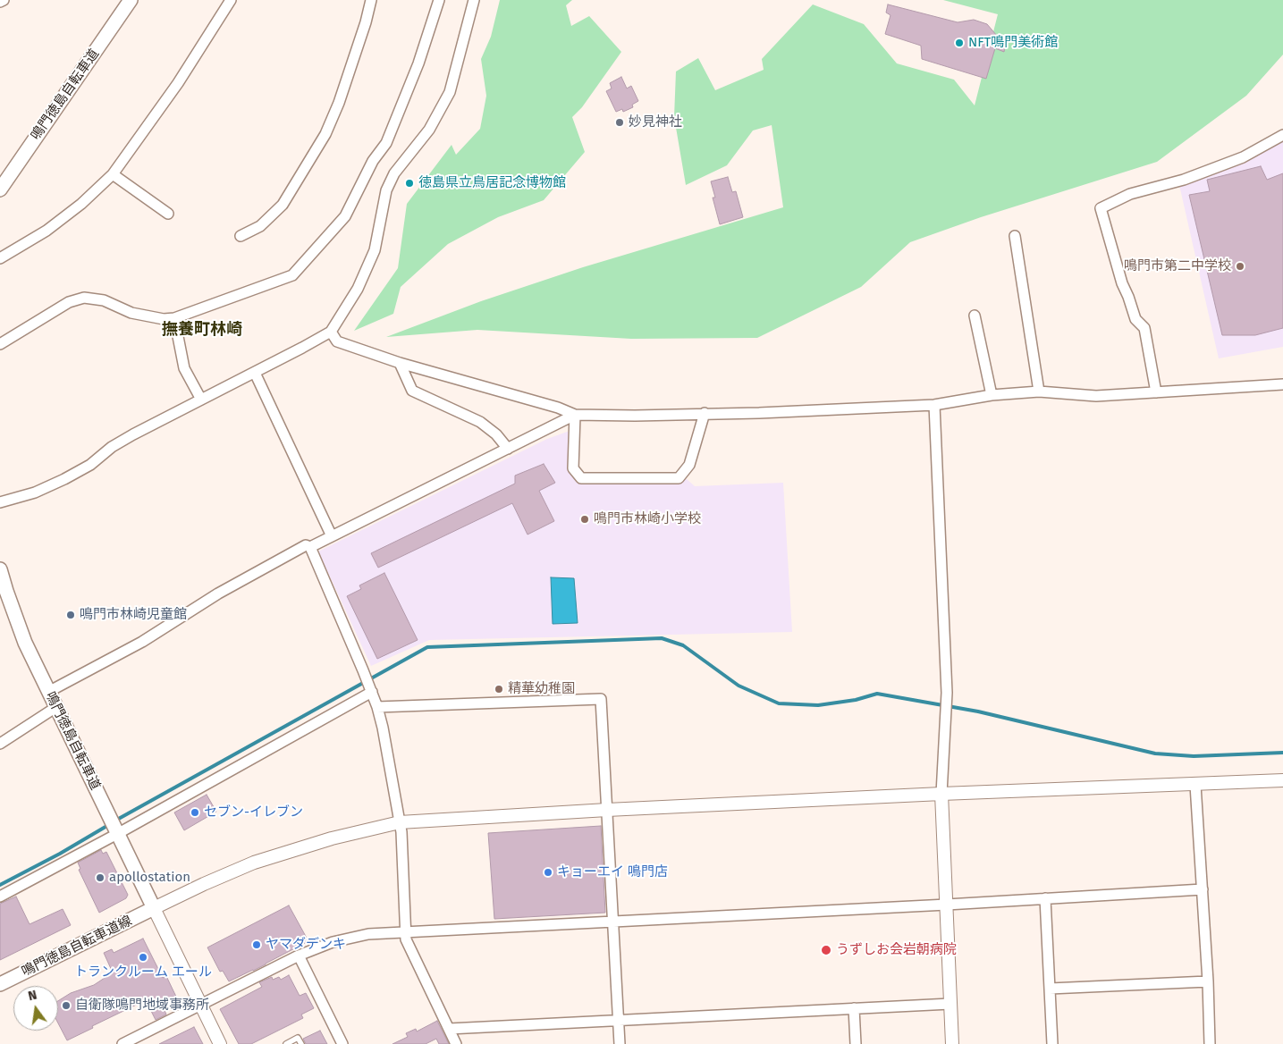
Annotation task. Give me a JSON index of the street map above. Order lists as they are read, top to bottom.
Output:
{
  "streets": {
    "main road": ["鳴門徳島自転車道", "鳴門徳島自転車道線"]
  },
  "crossings": [
    ["鳴門徳島自転車道", "鳴門徳島自転車道線"]
  ],
  "districts": ["撫養町林崎"],
  "places": [
    "NFT鳴門美術館",
    "妙見神社",
    "徳島県立鳥居記念博物館",
    "鳴門市第二中学校",
    "鳴門市林崎小学校",
    "鳴門市林崎児童館",
    "精華幼稚園",
    "セブン-イレブン",
    "キョーエイ 鳴門店",
    "apollostation",
    "ヤマダデンキ",
    "うずしお会岩朝病院",
    "トランクルーム エール",
    "自衛隊鳴門地域事務所"
  ],
  "north": "top"
}
